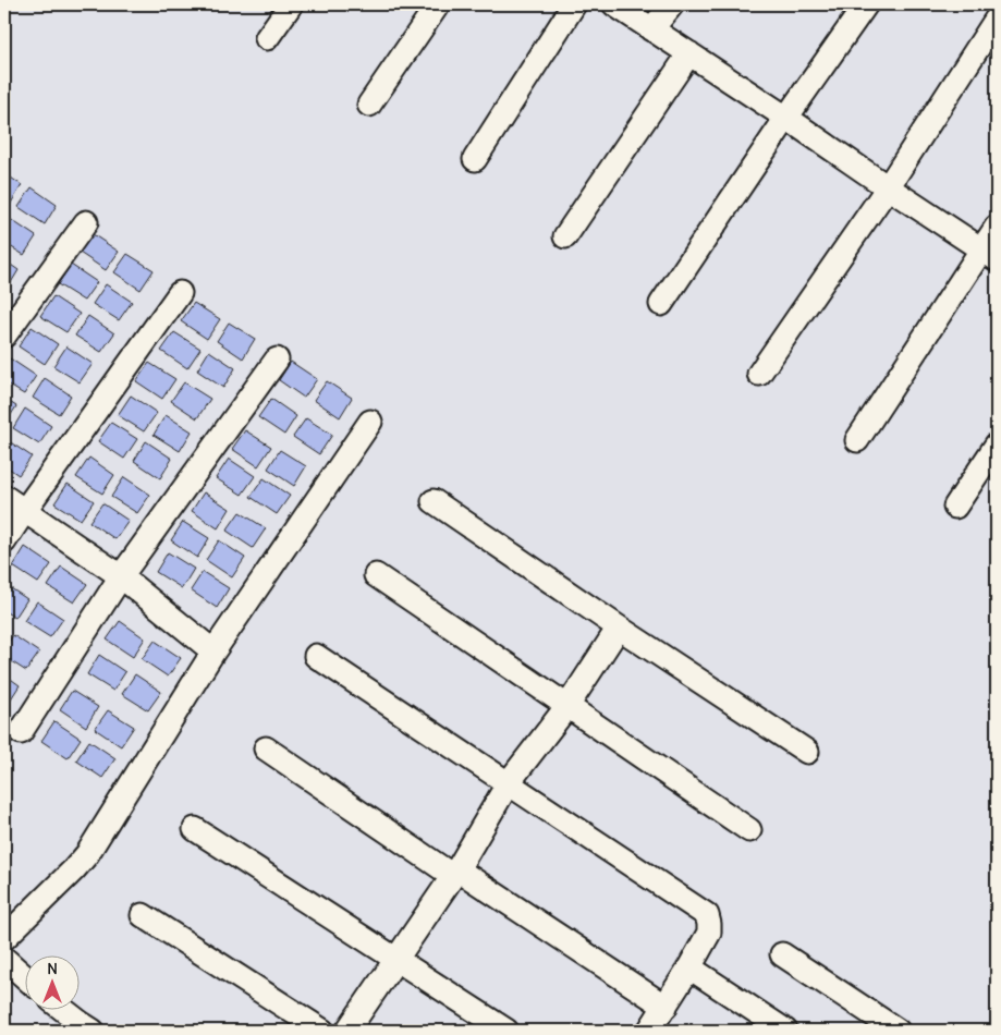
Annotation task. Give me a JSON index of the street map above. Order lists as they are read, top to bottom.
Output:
{
  "north": "top"
}
